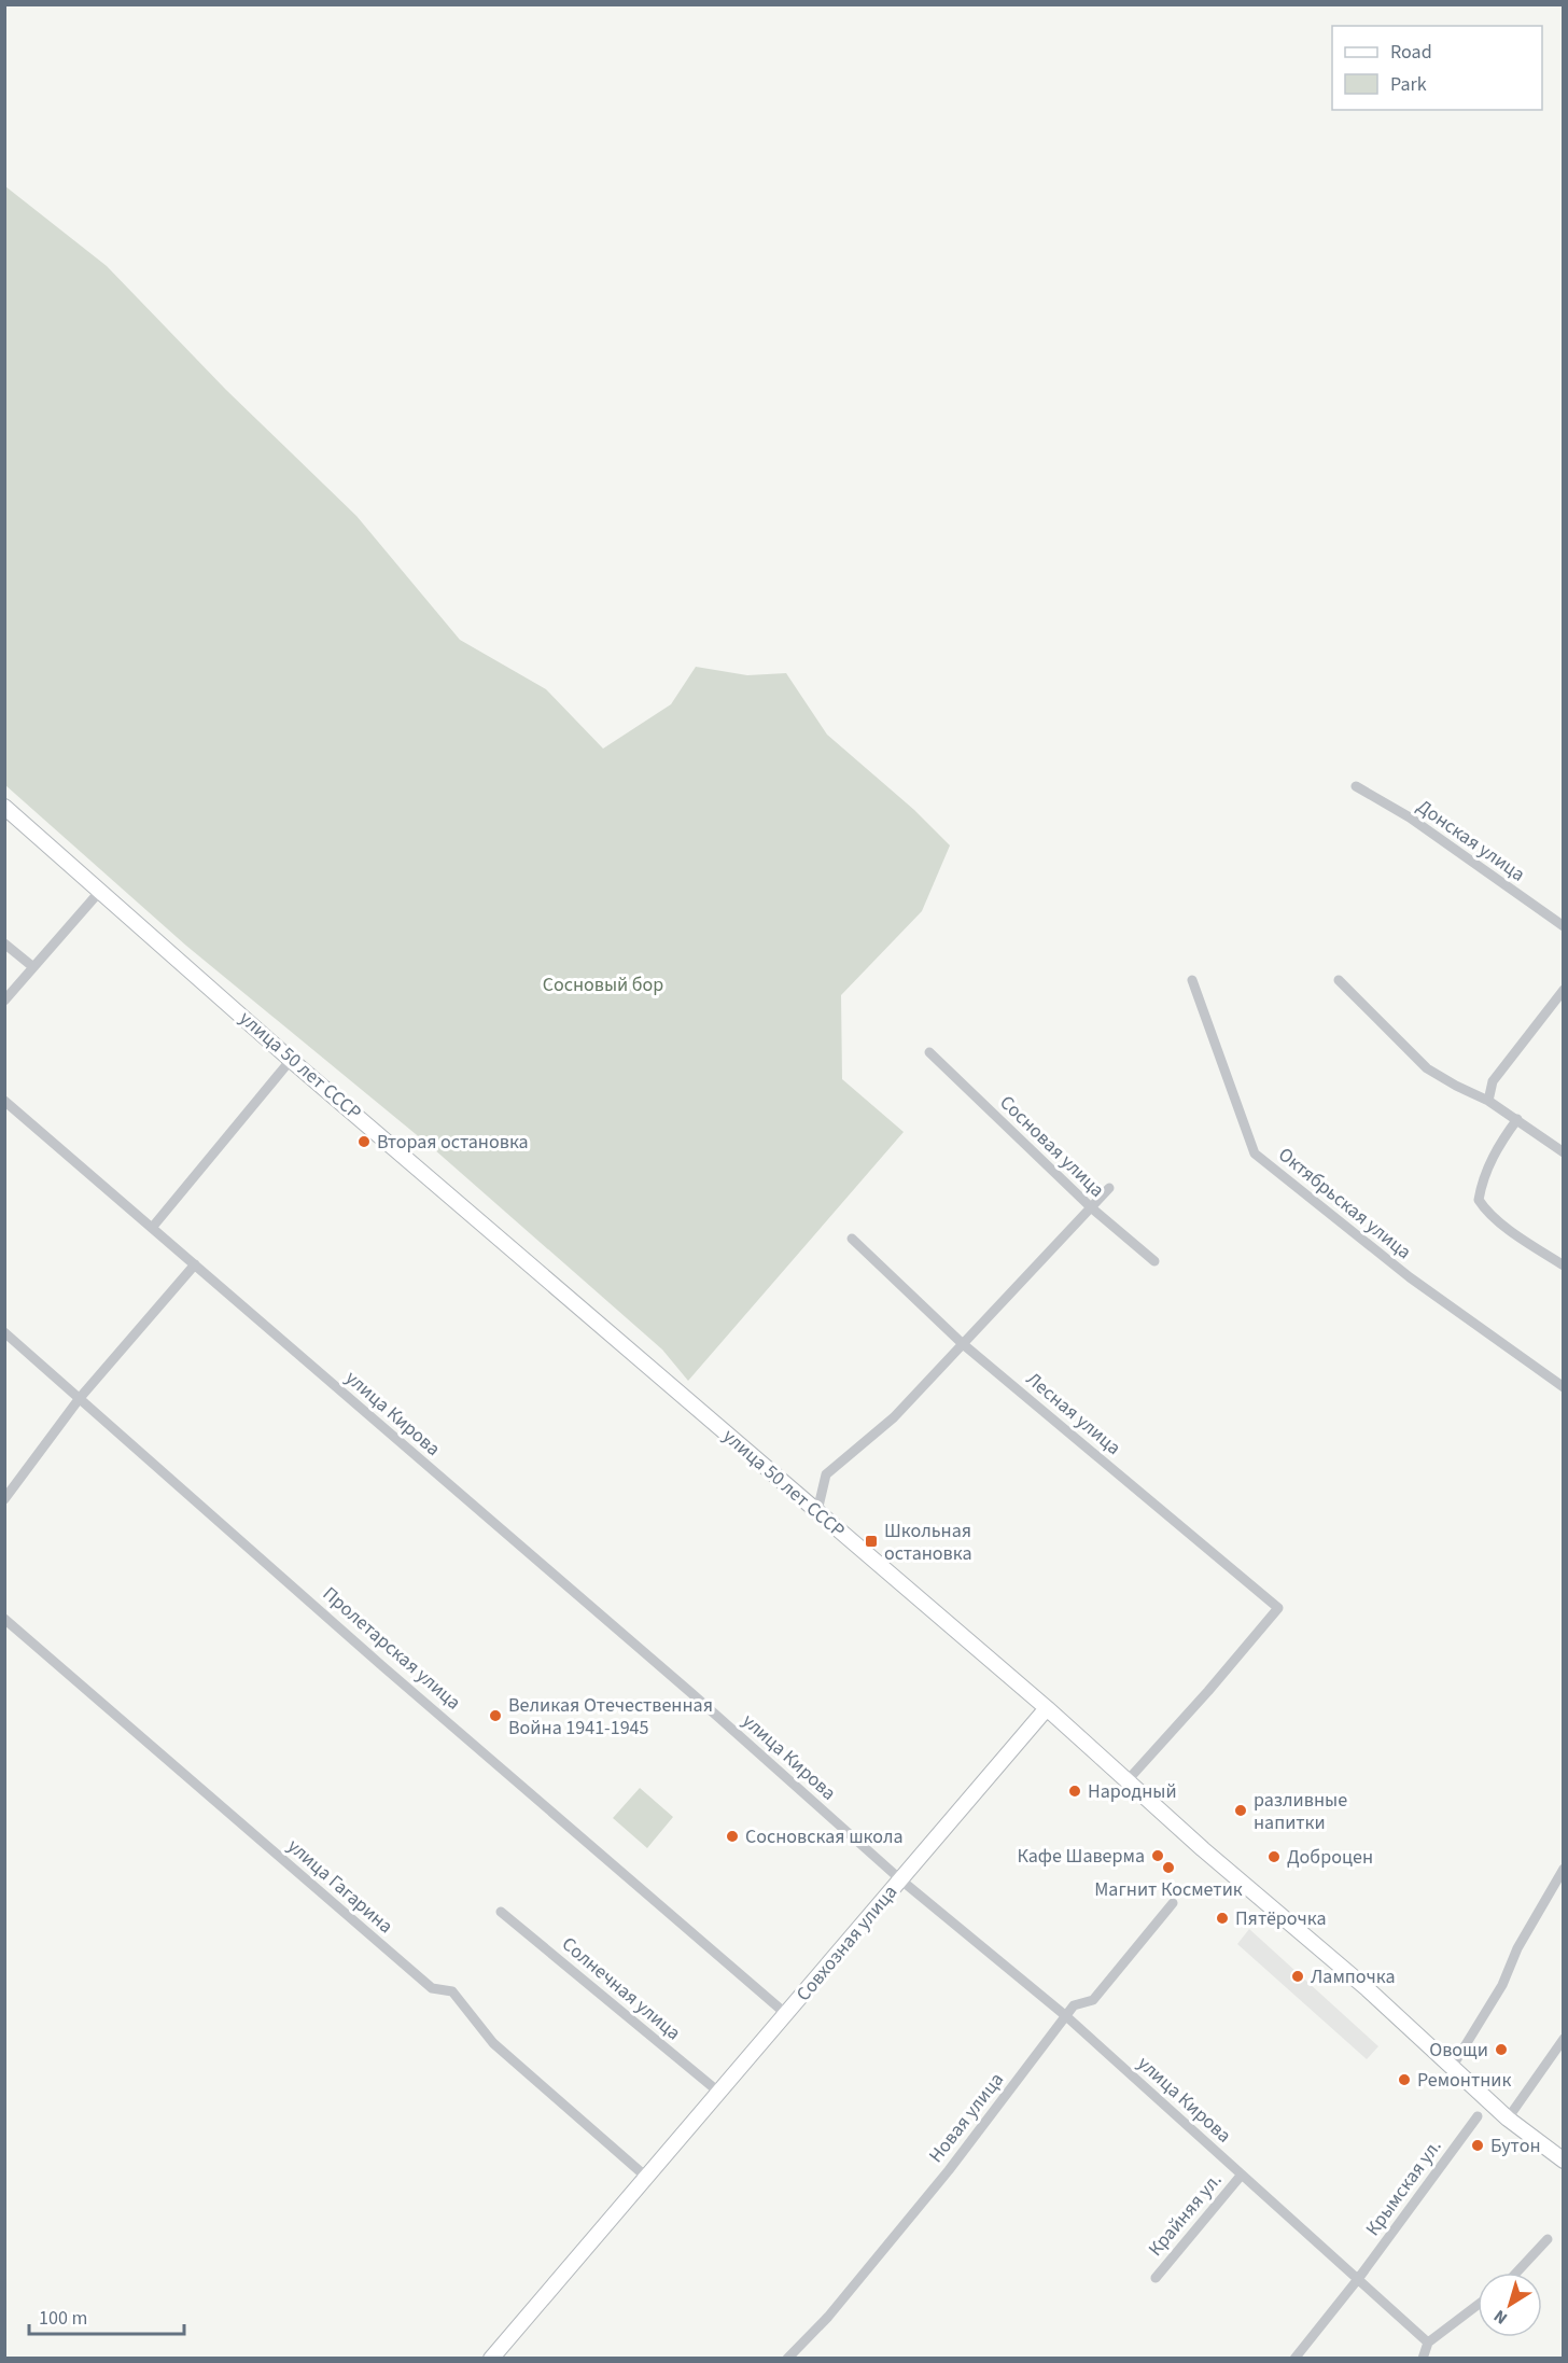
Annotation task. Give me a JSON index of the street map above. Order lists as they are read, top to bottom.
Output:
{
  "streets": {
    "main road": ["улица 50 лет СССР", "Совхозная улица"],
    "street": [
      "Донская улица",
      "Сосновая улица",
      "Октябрьская улица",
      "улица Кирова",
      "Лесная улица",
      "Пролетарская улица",
      "улица Гагарина",
      "Солнечная улица",
      "Новая улица",
      "Крымская ул.",
      "Крайняя ул."
    ]
  },
  "crossings": [
    ["улица 50 лет СССР", "Лесная улица"],
    ["улица 50 лет СССР", "Совхозная улица"],
    ["улица Кирова", "Совхозная улица"],
    ["улица Кирова", "Новая улица"],
    ["улица Кирова", "Крымская ул."],
    ["улица Кирова", "Крайняя ул."],
    ["Пролетарская улица", "Совхозная улица"],
    ["улица Гагарина", "Совхозная улица"],
    ["Совхозная улица", "Солнечная улица"]
  ],
  "parks": ["Сосновый бор"],
  "places": {
    "other": [
      "Вторая остановка",
      "Великая Отечественная Война 1941-1945",
      "Народный",
      "разливные напитки",
      "Сосновская школа",
      "Кафе Шаверма",
      "Доброцен",
      "Магнит Косметик",
      "Пятёрочка",
      "Лампочка",
      "Овощи",
      "Ремонтник",
      "Бутон"
    ],
    "transit": ["Школьная остановка"]
  },
  "legend": ["Road", "Park"],
  "scale_bar": "100 m",
  "north": "bottom left"
}
